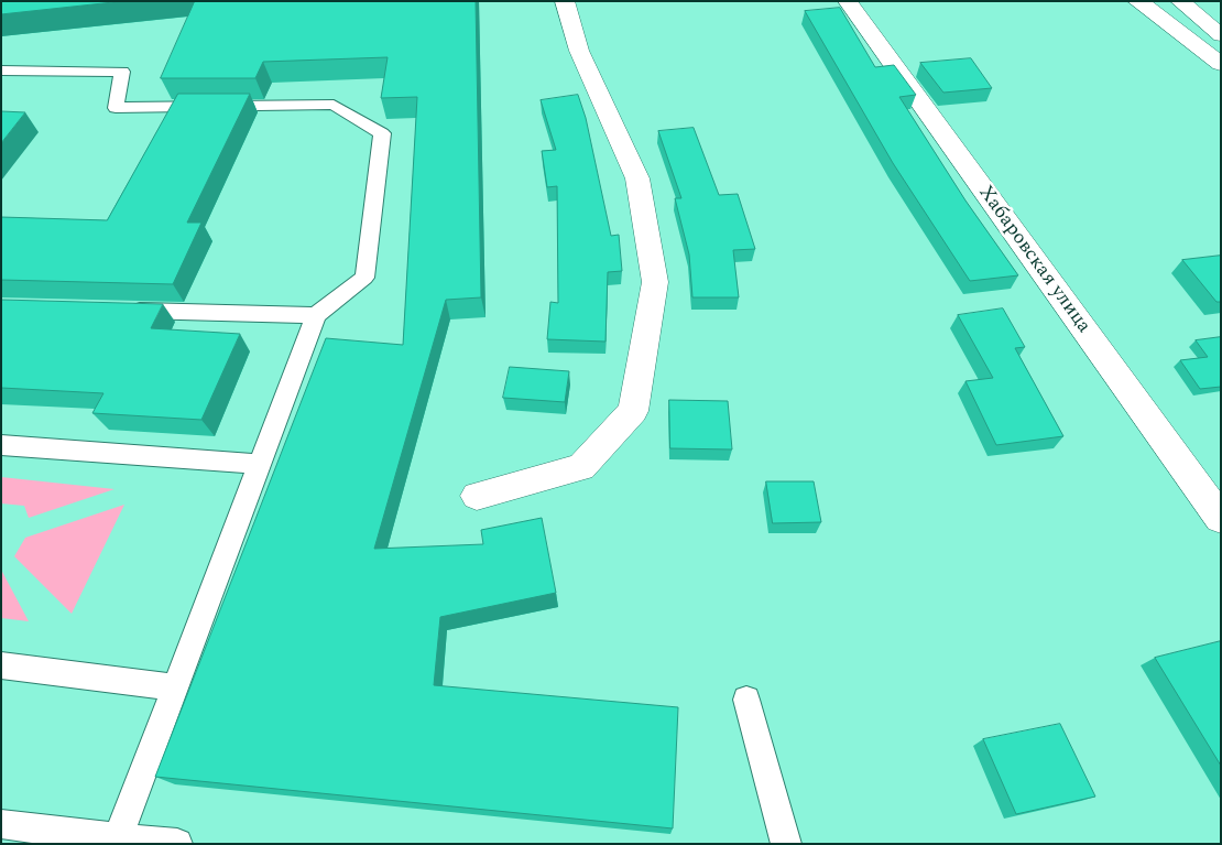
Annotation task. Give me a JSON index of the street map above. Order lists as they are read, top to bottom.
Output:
{
  "streets": {
    "street": ["Хабаровская улица"]
  }
}
